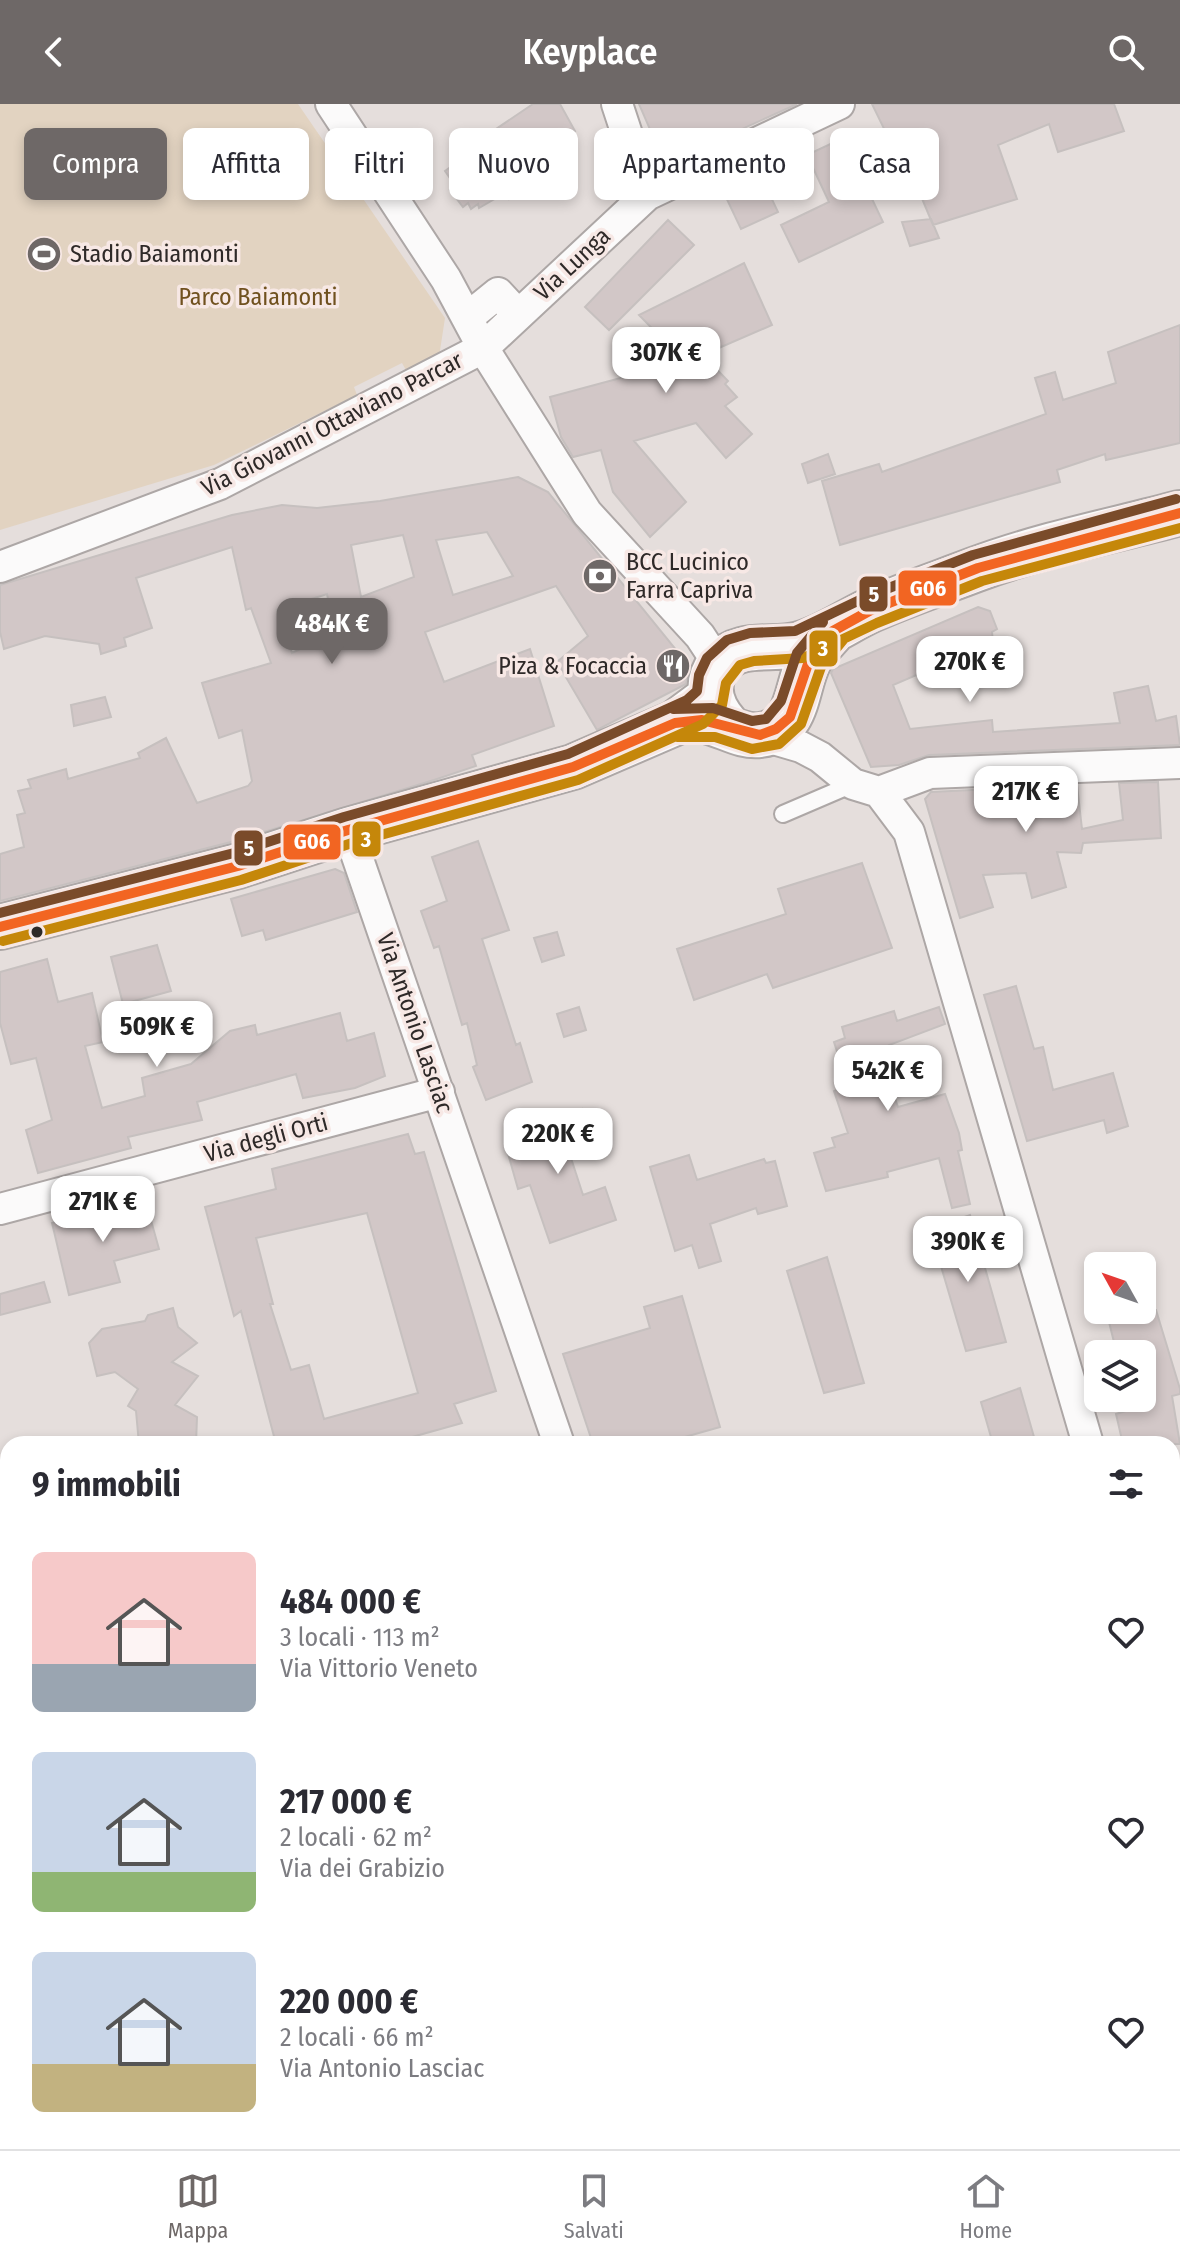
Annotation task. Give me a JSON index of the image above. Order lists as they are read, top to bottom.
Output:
{
  "streets": {
    "street": [
      "Via Lunga",
      "Via Giovanni Ottaviano Parcar",
      "Via Antonio Lasciac",
      "Via degli Orti"
    ]
  },
  "crossings": [
    ["Via Lunga", "Via Giovanni Ottaviano Parcar"],
    ["Via Antonio Lasciac", "Via degli Orti"]
  ],
  "parks": ["Parco Baiamonti"],
  "places": {
    "sports": ["Stadio Baiamonti"],
    "bank": ["BCC Lucinico Farra Capriva"],
    "restaurant": ["Piza & Focaccia"]
  },
  "lines": ["transit line 5", "transit line G06", "transit line 3"],
  "north": "top left",
  "page": {
    "header": "Keyplace",
    "chip": [
      "Compra",
      "Affitta",
      "Filtri",
      "Nuovo",
      "Appartamento",
      "Casa"
    ],
    "price": [
      "307K €",
      "484K €",
      "270K €",
      "217K €",
      "509K €",
      "542K €",
      "220K €",
      "271K €",
      "390K €"
    ],
    "heading": "9 immobili",
    "list": [
      {
        "name": "484 000 €",
        "note": "3 locali · 113 m² · Via Vittorio Veneto"
      },
      {
        "name": "217 000 €",
        "note": "2 locali · 62 m² · Via dei Grabizio"
      },
      {
        "name": "220 000 €",
        "note": "2 locali · 66 m² · Via Antonio Lasciac"
      }
    ],
    "tabs": ["Mappa", "Salvati", "Home"]
  }
}
